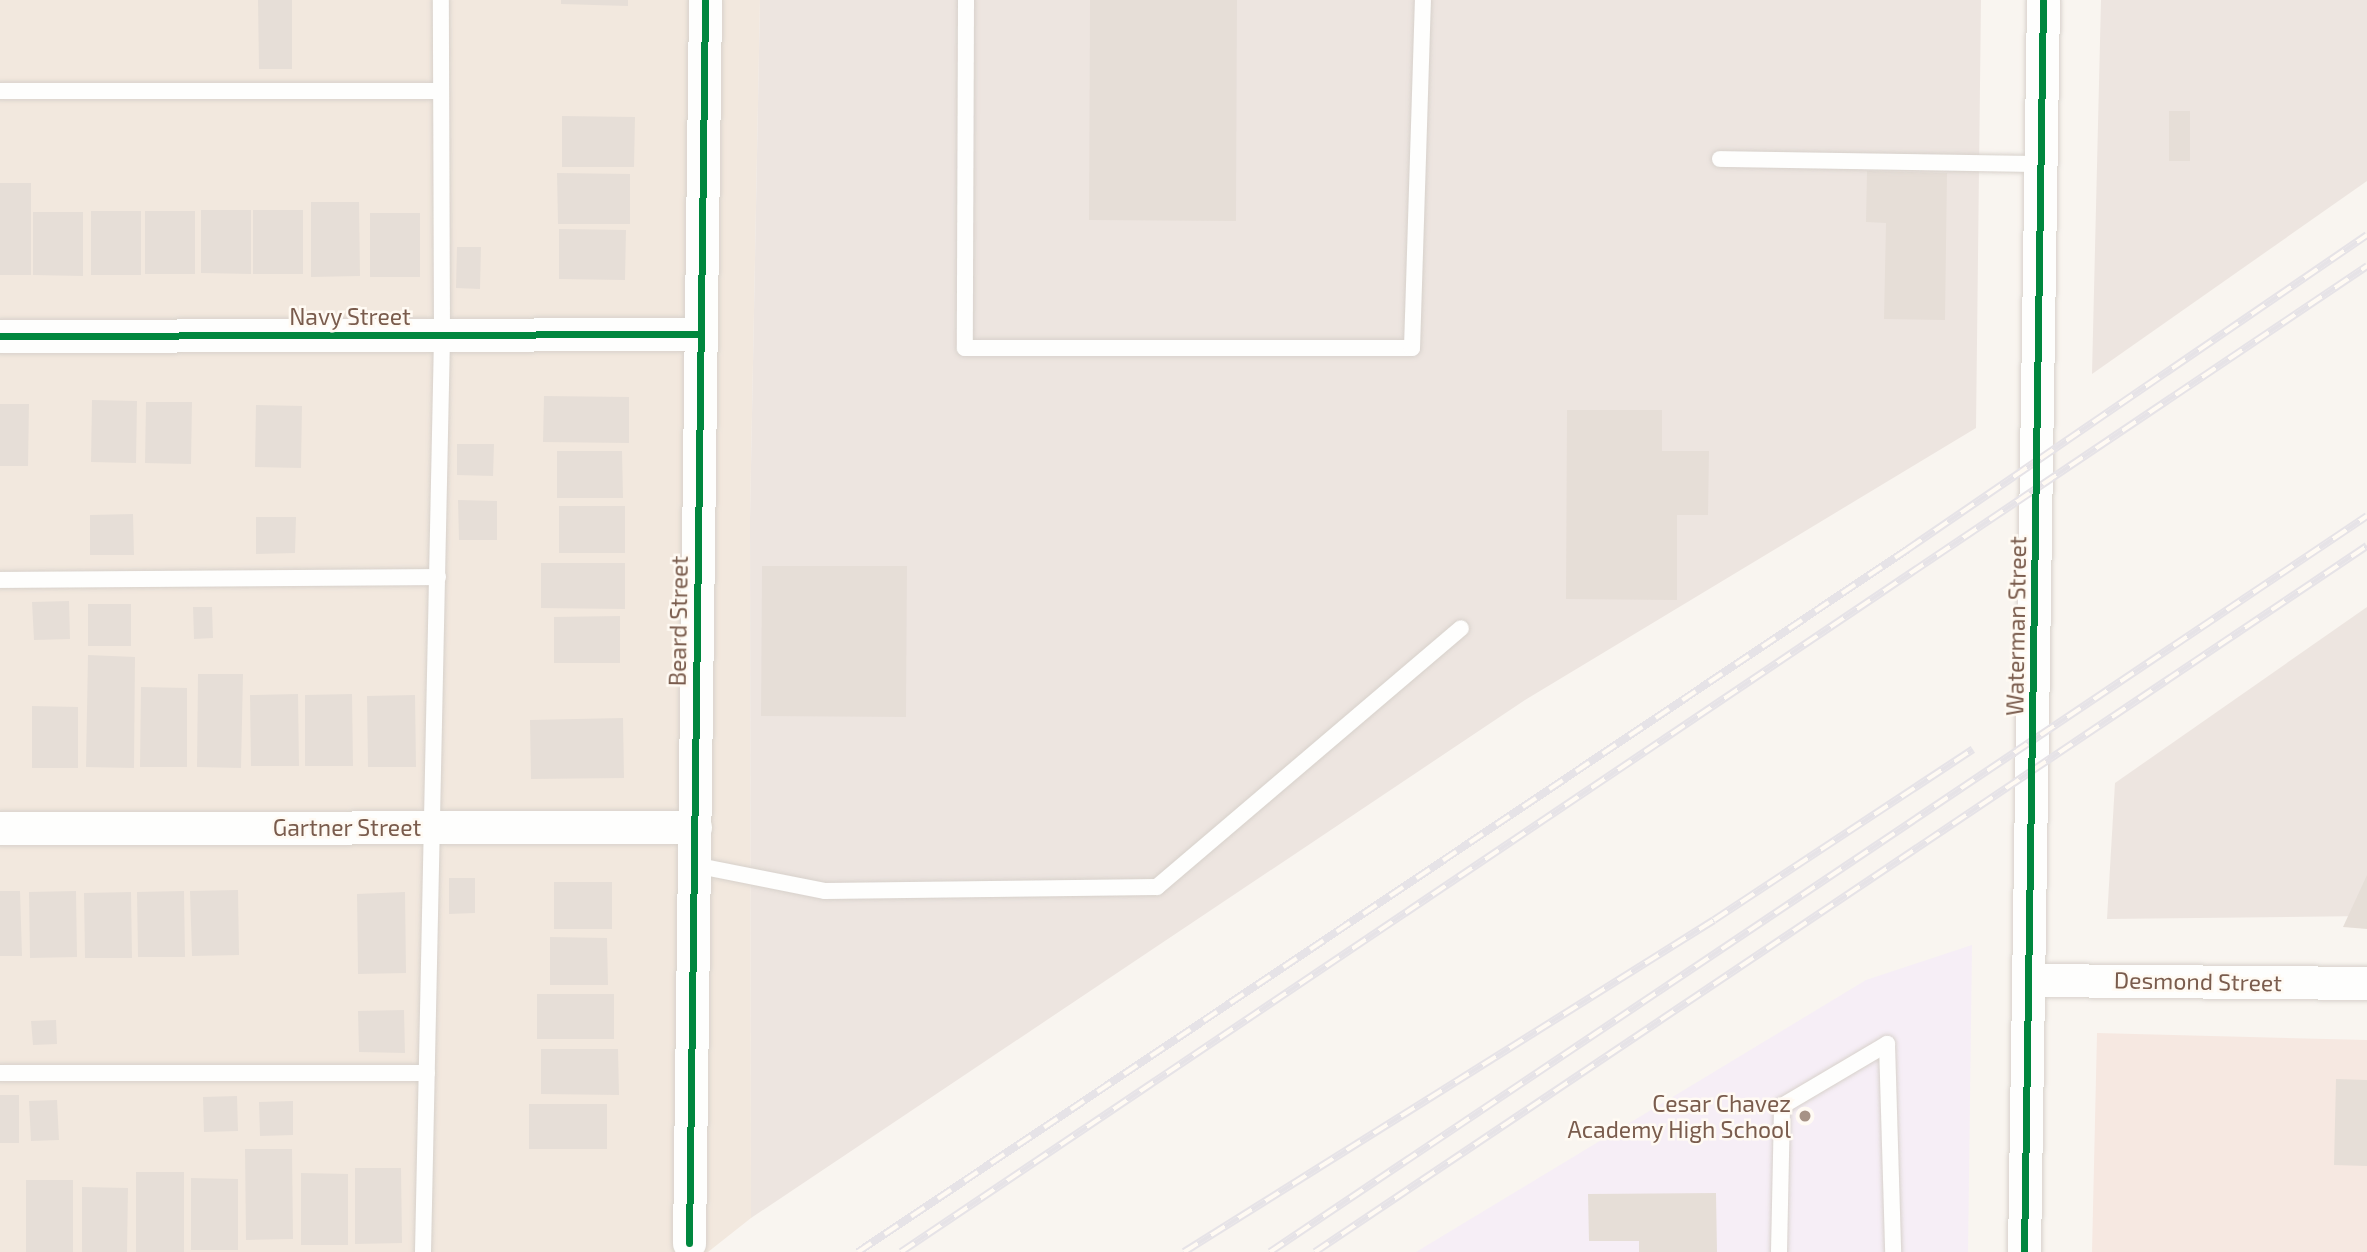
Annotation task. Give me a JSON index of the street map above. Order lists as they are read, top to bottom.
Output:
{
  "streets": {
    "street": [
      "Navy Street",
      "Beard Street",
      "Waterman Street",
      "Gartner Street",
      "Desmond Street"
    ]
  },
  "crossings": [
    ["Navy Street", "Beard Street"],
    ["Beard Street", "Gartner Street"],
    ["Waterman Street", "Desmond Street"]
  ],
  "places": ["Cesar Chavez Academy High School"]
}
